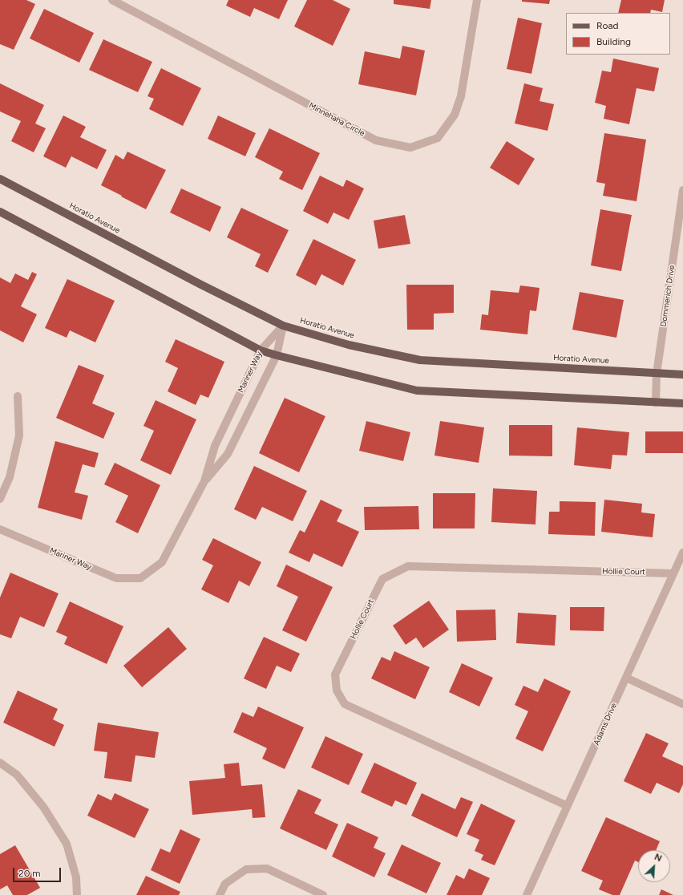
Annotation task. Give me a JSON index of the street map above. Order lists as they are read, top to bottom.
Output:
{
  "streets": {
    "main road": ["Horatio Avenue"],
    "street": [
      "Minnehaha Circle",
      "Dommerich Drive",
      "Mariner Way",
      "Hollie Court",
      "Adams Drive"
    ]
  },
  "crossings": [
    ["Horatio Avenue", "Dommerich Drive"],
    ["Horatio Avenue", "Mariner Way"],
    ["Hollie Court", "Adams Drive"]
  ],
  "legend": ["Road", "Building"],
  "scale_bar": "20 m",
  "north": "top right"
}
